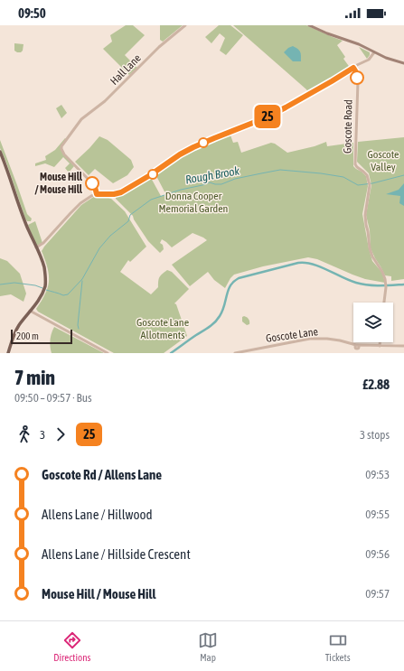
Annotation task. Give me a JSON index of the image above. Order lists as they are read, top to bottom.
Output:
{
  "streets": {
    "street": ["Hall Lane", "Goscote Road", "Goscote Lane"]
  },
  "water": ["Rough Brook"],
  "parks": ["Goscote Valley", "Donna Cooper Memorial Garden", "Goscote Lane Allotments"],
  "places": ["Mouse Hill / Mouse Hill"],
  "lines": ["bus line 25"],
  "scale_bar": "200 m",
  "page": {
    "status": "09:50",
    "on_map": "25",
    "scale": "200 m",
    "heading": ["7 min", "09:50 – 09:57 · Bus", "£2.88"],
    "legs": ["3", "25", "3 stops"],
    "list": [
      {
        "name": "Goscote Rd / Allens Lane",
        "value": "09:53"
      },
      {
        "name": "Allens Lane / Hillwood",
        "value": "09:55"
      },
      {
        "name": "Allens Lane / Hillside Crescent",
        "value": "09:56"
      },
      {
        "name": "Mouse Hill / Mouse Hill",
        "value": "09:57"
      }
    ],
    "tabs": ["Directions", "Map", "Tickets"]
  }
}
